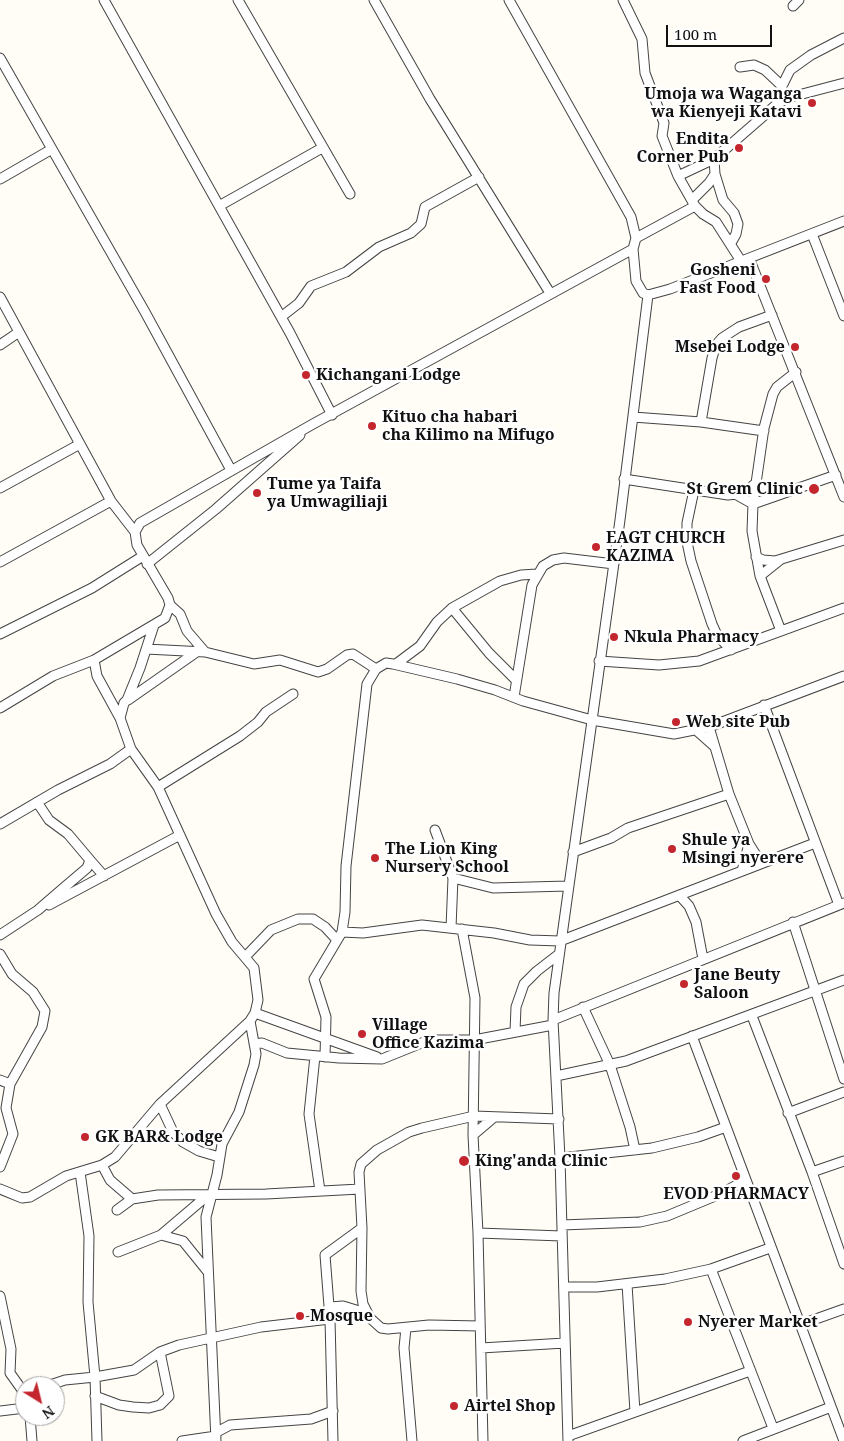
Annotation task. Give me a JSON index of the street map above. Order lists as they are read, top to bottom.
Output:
{
  "places": [
    "Umoja wa Waganga wa Kienyeji Katavi",
    "Endita Corner Pub",
    "Gosheni Fast Food",
    "Msebei Lodge",
    "Kichangani Lodge",
    "Kituo cha habari cha Kilimo na Mifugo",
    "St Grem Clinic",
    "Tume ya Taifa ya Umwagiliaji",
    "EAGT CHURCH KAZIMA",
    "Nkula Pharmacy",
    "Web site Pub",
    "Shule ya Msingi nyerere",
    "The Lion King Nursery School",
    "Jane Beuty Saloon",
    "Village Office Kazima",
    "GK BAR& Lodge",
    "King'anda Clinic",
    "EVOD PHARMACY",
    "Mosque",
    "Nyerer Market",
    "Airtel Shop"
  ],
  "scale_bar": "100 m",
  "north": "bottom right"
}
